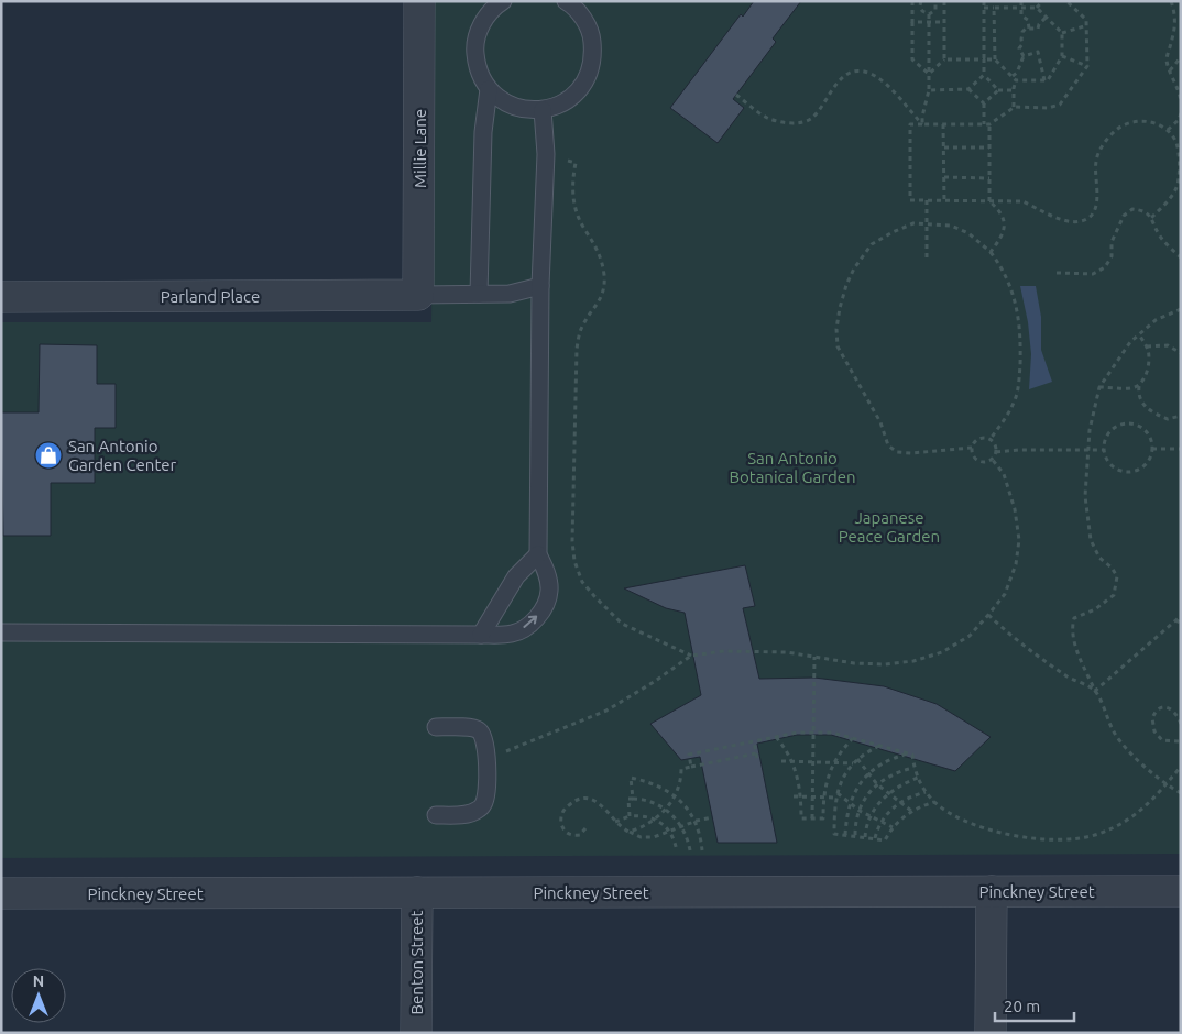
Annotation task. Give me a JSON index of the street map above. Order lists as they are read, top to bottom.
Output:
{
  "streets": {
    "street": [
      "Millie Lane",
      "Parland Place",
      "Pinckney Street",
      "Benton Street"
    ]
  },
  "crossings": [
    ["Millie Lane", "Parland Place"],
    ["Pinckney Street", "Benton Street"]
  ],
  "parks": ["San Antonio Botanical Garden", "Japanese Peace Garden"],
  "places": {
    "shop": ["San Antonio Garden Center"]
  },
  "scale_bar": "20 m",
  "north": "top"
}
